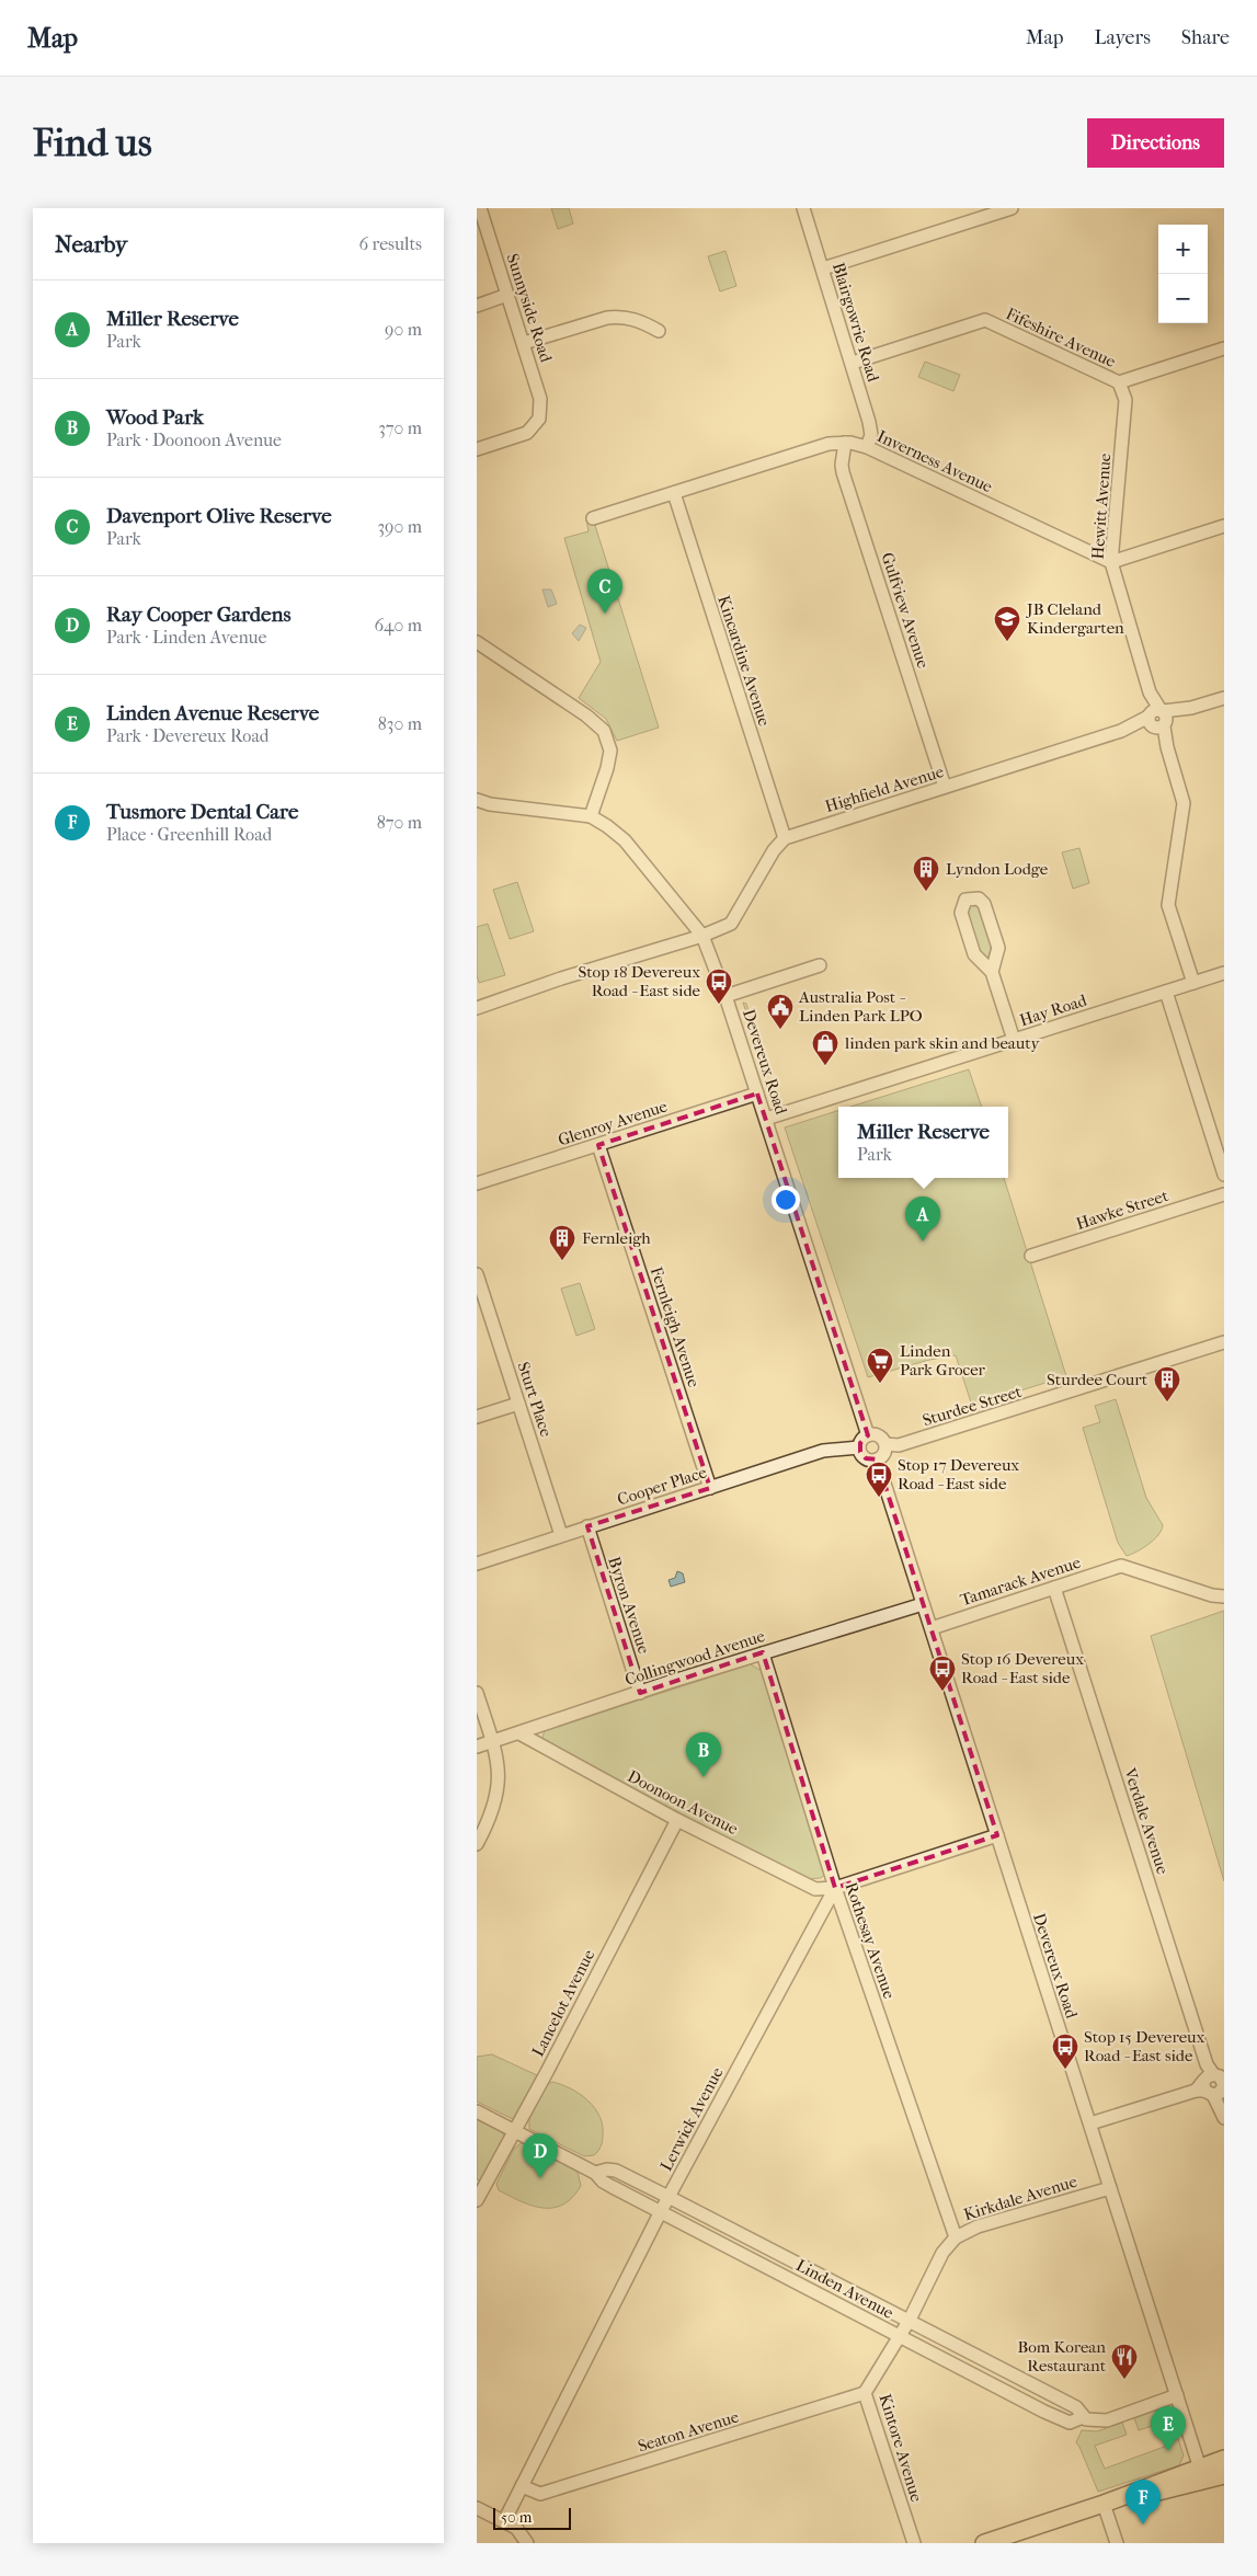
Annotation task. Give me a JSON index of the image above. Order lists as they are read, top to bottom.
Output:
{
  "streets": {
    "street": [
      "Sunnyside Road",
      "Blairgowrie Road",
      "Fifeshire Avenue",
      "Inverness Avenue",
      "Hewitt Avenue",
      "Gulfview Avenue",
      "Kincardine Avenue",
      "Highfield Avenue",
      "Hay Road",
      "Devereux Road",
      "Glenroy Avenue",
      "Hawke Street",
      "Fernleigh Avenue",
      "Sturt Place",
      "Sturdee Street",
      "Cooper Place",
      "Tamarack Avenue",
      "Byron Avenue",
      "Collingwood Avenue",
      "Doonoon Avenue",
      "Verdale Avenue",
      "Rothesay Avenue",
      "Lancelot Avenue",
      "Lerwick Avenue",
      "Kirkdale Avenue",
      "Linden Avenue",
      "Seaton Avenue",
      "Kintore Avenue"
    ]
  },
  "crossings": [
    ["Blairgowrie Road", "Fifeshire Avenue"],
    ["Blairgowrie Road", "Inverness Avenue"],
    ["Fifeshire Avenue", "Hewitt Avenue"],
    ["Inverness Avenue", "Hewitt Avenue"],
    ["Inverness Avenue", "Gulfview Avenue"],
    ["Inverness Avenue", "Kincardine Avenue"],
    ["Hewitt Avenue", "Highfield Avenue"],
    ["Hewitt Avenue", "Hay Road"],
    ["Gulfview Avenue", "Highfield Avenue"],
    ["Kincardine Avenue", "Highfield Avenue"],
    ["Hay Road", "Devereux Road"],
    ["Devereux Road", "Glenroy Avenue"],
    ["Devereux Road", "Sturdee Street"],
    ["Devereux Road", "Cooper Place"],
    ["Devereux Road", "Tamarack Avenue"],
    ["Devereux Road", "Collingwood Avenue"],
    ["Devereux Road", "Kirkdale Avenue"],
    ["Devereux Road", "Linden Avenue"],
    ["Glenroy Avenue", "Fernleigh Avenue"],
    ["Fernleigh Avenue", "Cooper Place"],
    ["Sturt Place", "Cooper Place"],
    ["Sturdee Street", "Cooper Place"],
    ["Cooper Place", "Byron Avenue"],
    ["Tamarack Avenue", "Verdale Avenue"],
    ["Byron Avenue", "Collingwood Avenue"],
    ["Collingwood Avenue", "Doonoon Avenue"],
    ["Collingwood Avenue", "Rothesay Avenue"],
    ["Doonoon Avenue", "Rothesay Avenue"],
    ["Doonoon Avenue", "Lancelot Avenue"],
    ["Doonoon Avenue", "Lerwick Avenue"],
    ["Rothesay Avenue", "Lerwick Avenue"],
    ["Rothesay Avenue", "Kirkdale Avenue"],
    ["Lancelot Avenue", "Linden Avenue"],
    ["Lerwick Avenue", "Linden Avenue"],
    ["Lerwick Avenue", "Seaton Avenue"],
    ["Kirkdale Avenue", "Linden Avenue"],
    ["Kirkdale Avenue", "Kintore Avenue"],
    ["Linden Avenue", "Kintore Avenue"],
    ["Seaton Avenue", "Kintore Avenue"]
  ],
  "places": {
    "school or university": ["JB Cleland Kindergarten"],
    "building": ["Lyndon Lodge", "Fernleigh", "Sturdee Court"],
    "bus stop": [
      "Stop 18 Devereux Road - East side",
      "Stop 17 Devereux Road - East side",
      "Stop 16 Devereux Road - East side",
      "Stop 15 Devereux Road - East side"
    ],
    "public building": ["Australia Post - Linden Park LPO"],
    "shop": ["linden park skin and beauty"],
    "supermarket": ["Linden Park Grocer"],
    "restaurant": ["Bom Korean Restaurant"]
  },
  "scale_bar": "50 m",
  "page": {
    "header": "Map",
    "nav": ["Map", "Layers", "Share"],
    "buttons": "Directions",
    "title": "Find us",
    "heading": ["Nearby", "6 results"],
    "map_buttons": ["+", "−"],
    "list": [
      {
        "mark": "A",
        "name": "Miller Reserve",
        "note": "Park",
        "value": "90 m"
      },
      {
        "mark": "B",
        "name": "Wood Park",
        "note": "Park · Doonoon Avenue",
        "value": "370 m"
      },
      {
        "mark": "C",
        "name": "Davenport Olive Reserve",
        "note": "Park",
        "value": "390 m"
      },
      {
        "mark": "D",
        "name": "Ray Cooper Gardens",
        "note": "Park · Linden Avenue",
        "value": "640 m"
      },
      {
        "mark": "E",
        "name": "Linden Avenue Reserve",
        "note": "Park · Devereux Road",
        "value": "830 m"
      },
      {
        "mark": "F",
        "name": "Tusmore Dental Care",
        "note": "Place · Greenhill Road",
        "value": "870 m"
      }
    ],
    "pins": [
      "C",
      "A",
      "B",
      "D",
      "E",
      "F"
    ],
    "popup": ["Miller Reserve", "Park"],
    "scale": "50 m"
  }
}
